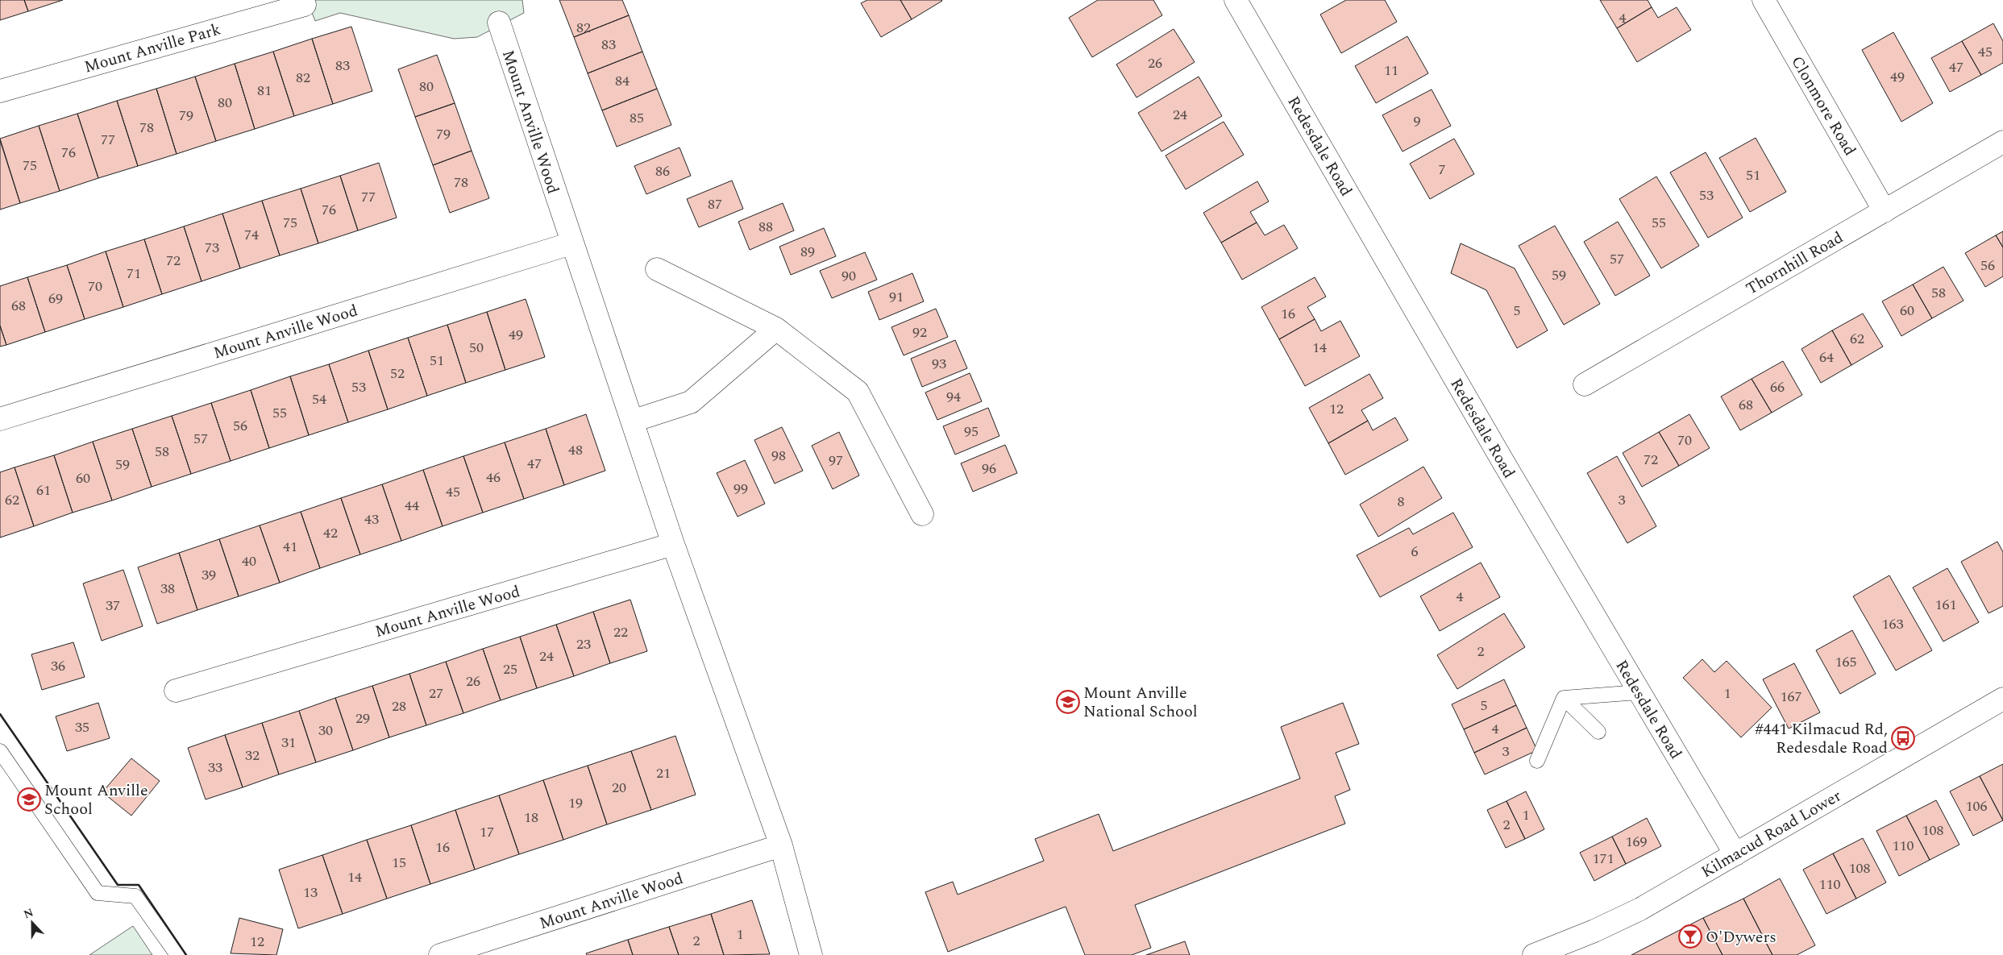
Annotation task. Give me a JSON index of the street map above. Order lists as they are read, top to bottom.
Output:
{
  "streets": {
    "street": [
      "Mount Anville Park",
      "Clonmore Road",
      "Mount Anville Wood",
      "Redesdale Road",
      "Thornhill Road",
      "Kilmacud Road Lower"
    ]
  },
  "crossings": [
    ["Clonmore Road", "Thornhill Road"],
    ["Redesdale Road", "Kilmacud Road Lower"]
  ],
  "places": {
    "school or university": ["Mount Anville National School", "Mount Anville School"],
    "bus stop": ["#441 Kilmacud Rd, Redesdale Road"],
    "bar": ["O'Dywers"]
  },
  "house_numbers": [
    "4",
    "82",
    "83",
    "45",
    "26",
    "83",
    "47",
    "11",
    "49",
    "82",
    "84",
    "80",
    "81",
    "80",
    "24",
    "79",
    "85",
    "9",
    "78",
    "79",
    "77",
    "76",
    "75",
    "7",
    "86",
    "51",
    "78",
    "53",
    "77",
    "87",
    "76",
    "75",
    "55",
    "88",
    "74",
    "73",
    "89",
    "57",
    "72",
    "56",
    "71",
    "59",
    "90",
    "70",
    "58",
    "91",
    "69",
    "68",
    "5",
    "60",
    "16",
    "92",
    "49",
    "62",
    "50",
    "14",
    "64",
    "51",
    "93",
    "52",
    "53",
    "66",
    "94",
    "54",
    "68",
    "12",
    "55",
    "56",
    "95",
    "57",
    "70",
    "48",
    "58",
    "98",
    "72",
    "97",
    "47",
    "59",
    "96",
    "46",
    "60",
    "99",
    "61",
    "45",
    "62",
    "3",
    "8",
    "44",
    "43",
    "42",
    "41",
    "6",
    "40",
    "39",
    "38",
    "4",
    "161",
    "37",
    "163",
    "22",
    "23",
    "2",
    "24",
    "165",
    "36",
    "25",
    "26",
    "27",
    "1",
    "167",
    "5",
    "28",
    "29",
    "35",
    "4",
    "30",
    "31",
    "3",
    "32",
    "33",
    "21",
    "20",
    "19",
    "106",
    "1",
    "18",
    "2",
    "108",
    "17",
    "169",
    "110",
    "16",
    "171",
    "15",
    "108",
    "14",
    "110",
    "13",
    "1",
    "2",
    "12"
  ],
  "north": "top"
}
